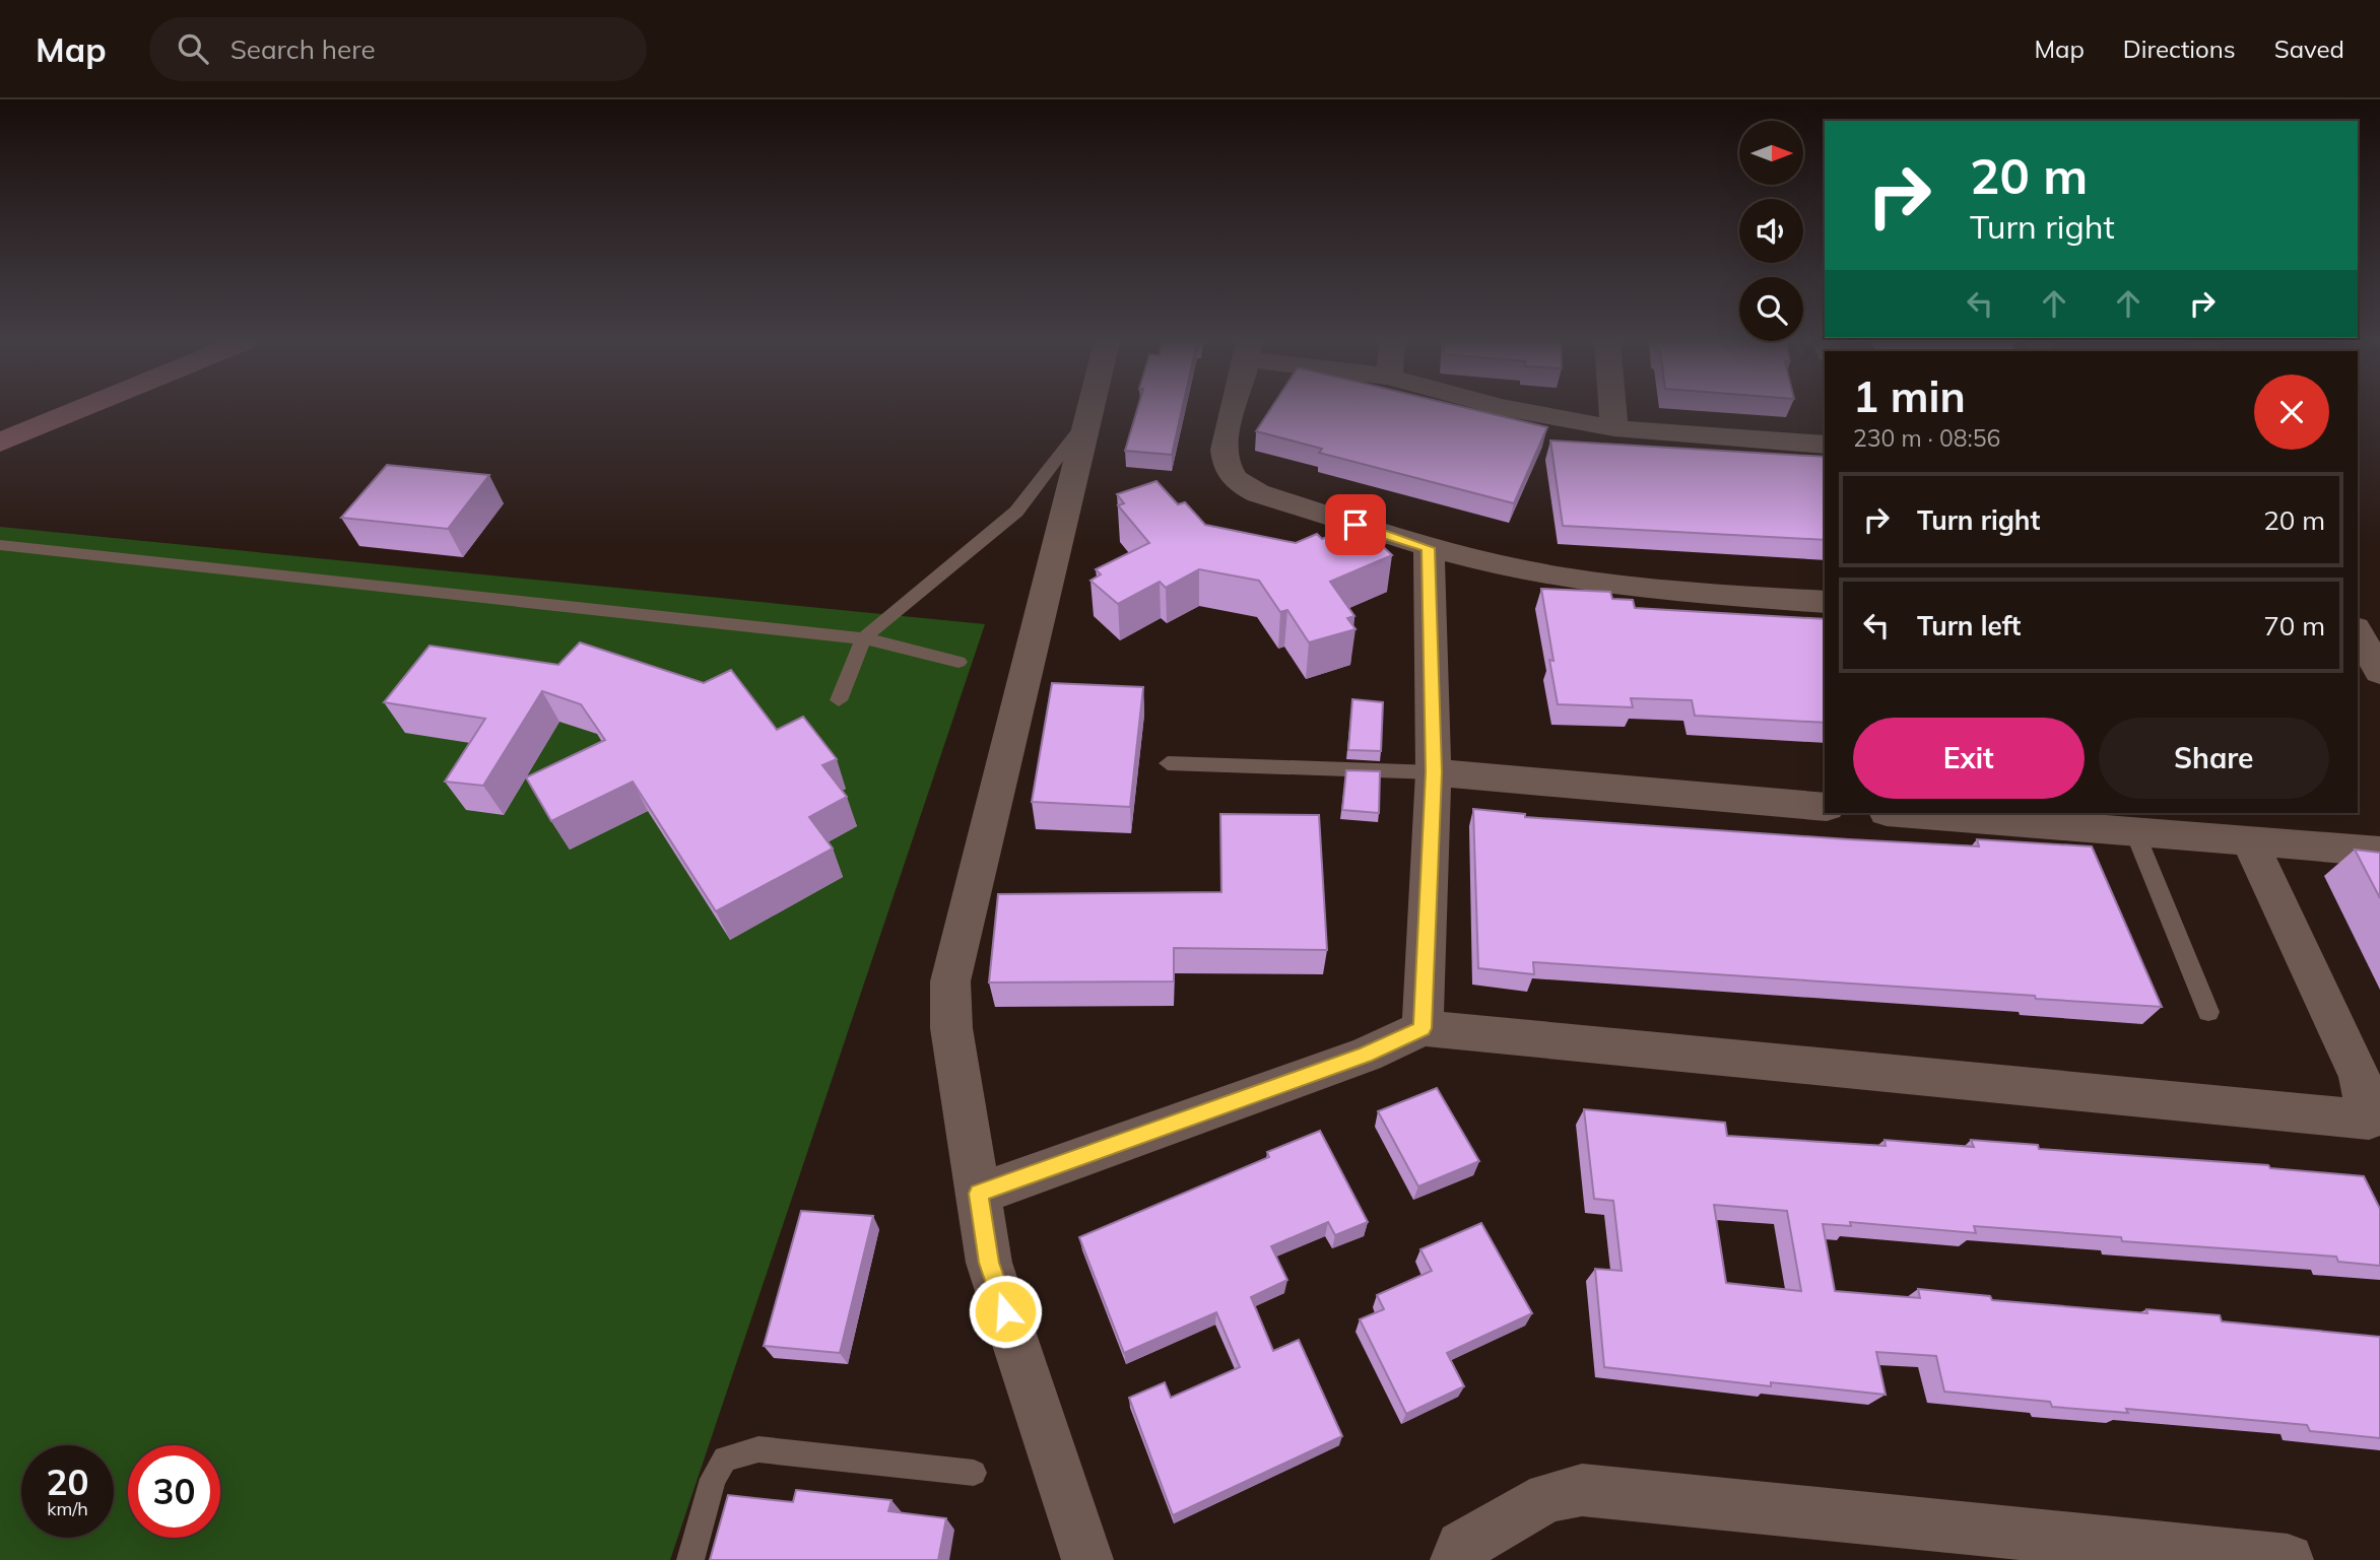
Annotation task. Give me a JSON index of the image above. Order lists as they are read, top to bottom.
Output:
{
  "north": "right",
  "page": {
    "header": "Map",
    "search": "Search here",
    "nav": ["Map", "Directions", "Saved"],
    "turn": ["20 m", "Turn right"],
    "heading": ["1 min", "230 m · 08:56"],
    "list": [
      {
        "name": "Turn right",
        "value": "20 m"
      },
      {
        "name": "Turn left",
        "value": "70 m"
      }
    ],
    "buttons": ["Exit", "Share"],
    "speed": "20 km/h",
    "limit": "30"
  }
}
